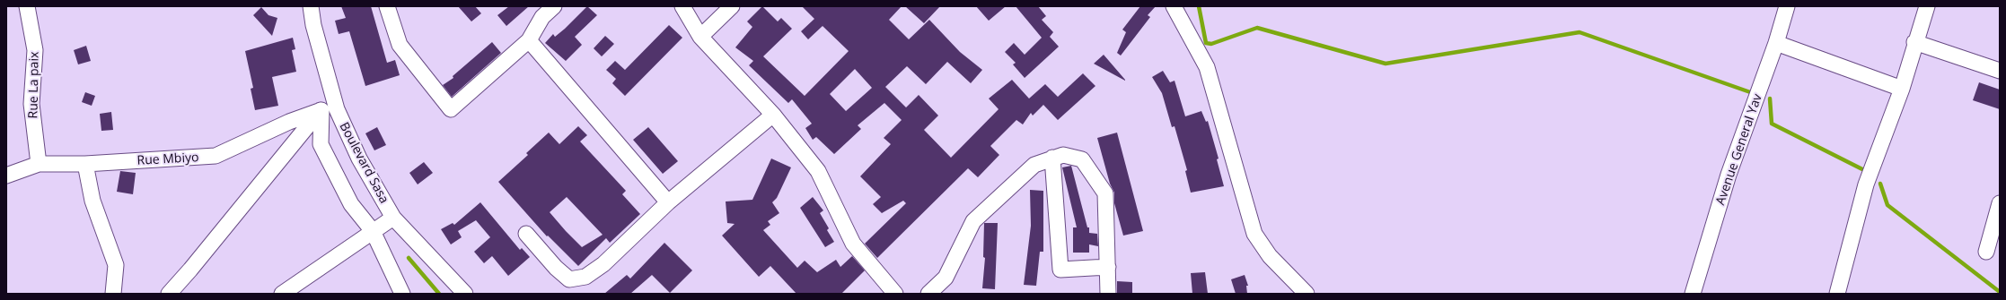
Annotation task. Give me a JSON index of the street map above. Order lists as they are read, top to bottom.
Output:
{
  "streets": {
    "street": [
      "Rue La paix",
      "Avenue General Yav",
      "Rue Mbiyo",
      "Boulevard Sasa"
    ]
  },
  "crossings": [
    ["Rue La paix", "Rue Mbiyo"],
    ["Rue Mbiyo", "Boulevard Sasa"]
  ]
}
